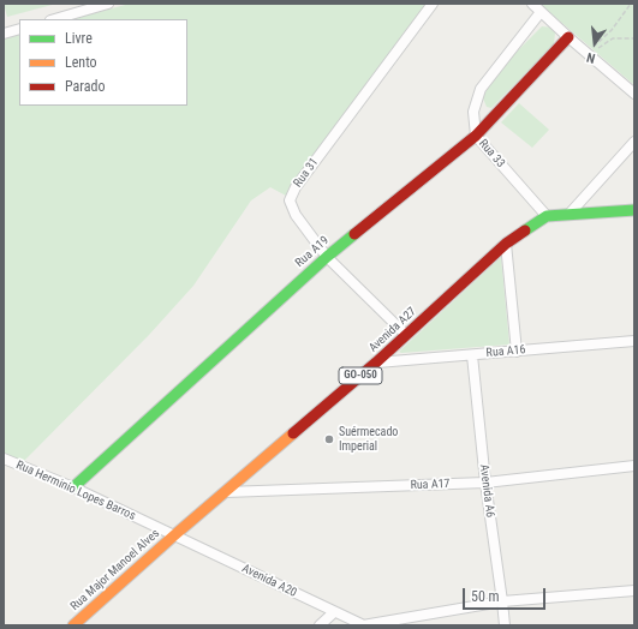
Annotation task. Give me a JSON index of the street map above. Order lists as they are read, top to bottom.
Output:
{
  "streets": {
    "main road": [
      "Rua A19",
      "Avenida A27",
      "GO-050",
      "Rua Major Manoel Alves"
    ],
    "street": [
      "Rua 33",
      "Rua 31",
      "Rua A16",
      "Rua A17",
      "Rua Herminio Lopes Barros",
      "Avenida A6",
      "Avenida A20"
    ]
  },
  "crossings": [
    ["Rua 33", "Rua A19"],
    ["Rua 33", "Avenida A27"],
    ["Rua 31", "Rua A19"],
    ["Rua 31", "Avenida A27"],
    ["Rua A19", "Rua Herminio Lopes Barros"],
    ["Avenida A27", "Rua A16"],
    ["Avenida A27", "Rua A17"],
    ["Avenida A27", "Rua Herminio Lopes Barros"],
    ["Avenida A27", "Rua Major Manoel Alves"],
    ["Avenida A27", "Avenida A20"],
    ["Rua A16", "Avenida A6"],
    ["Rua A17", "Avenida A6"],
    ["Rua Herminio Lopes Barros", "Rua Major Manoel Alves"],
    ["Rua Herminio Lopes Barros", "Avenida A20"],
    ["Rua Major Manoel Alves", "Avenida A20"]
  ],
  "places": ["Suérmecado Imperial"],
  "legend": ["Livre", "Lento", "Parado"],
  "scale_bar": "50 m",
  "north": "bottom"
}
